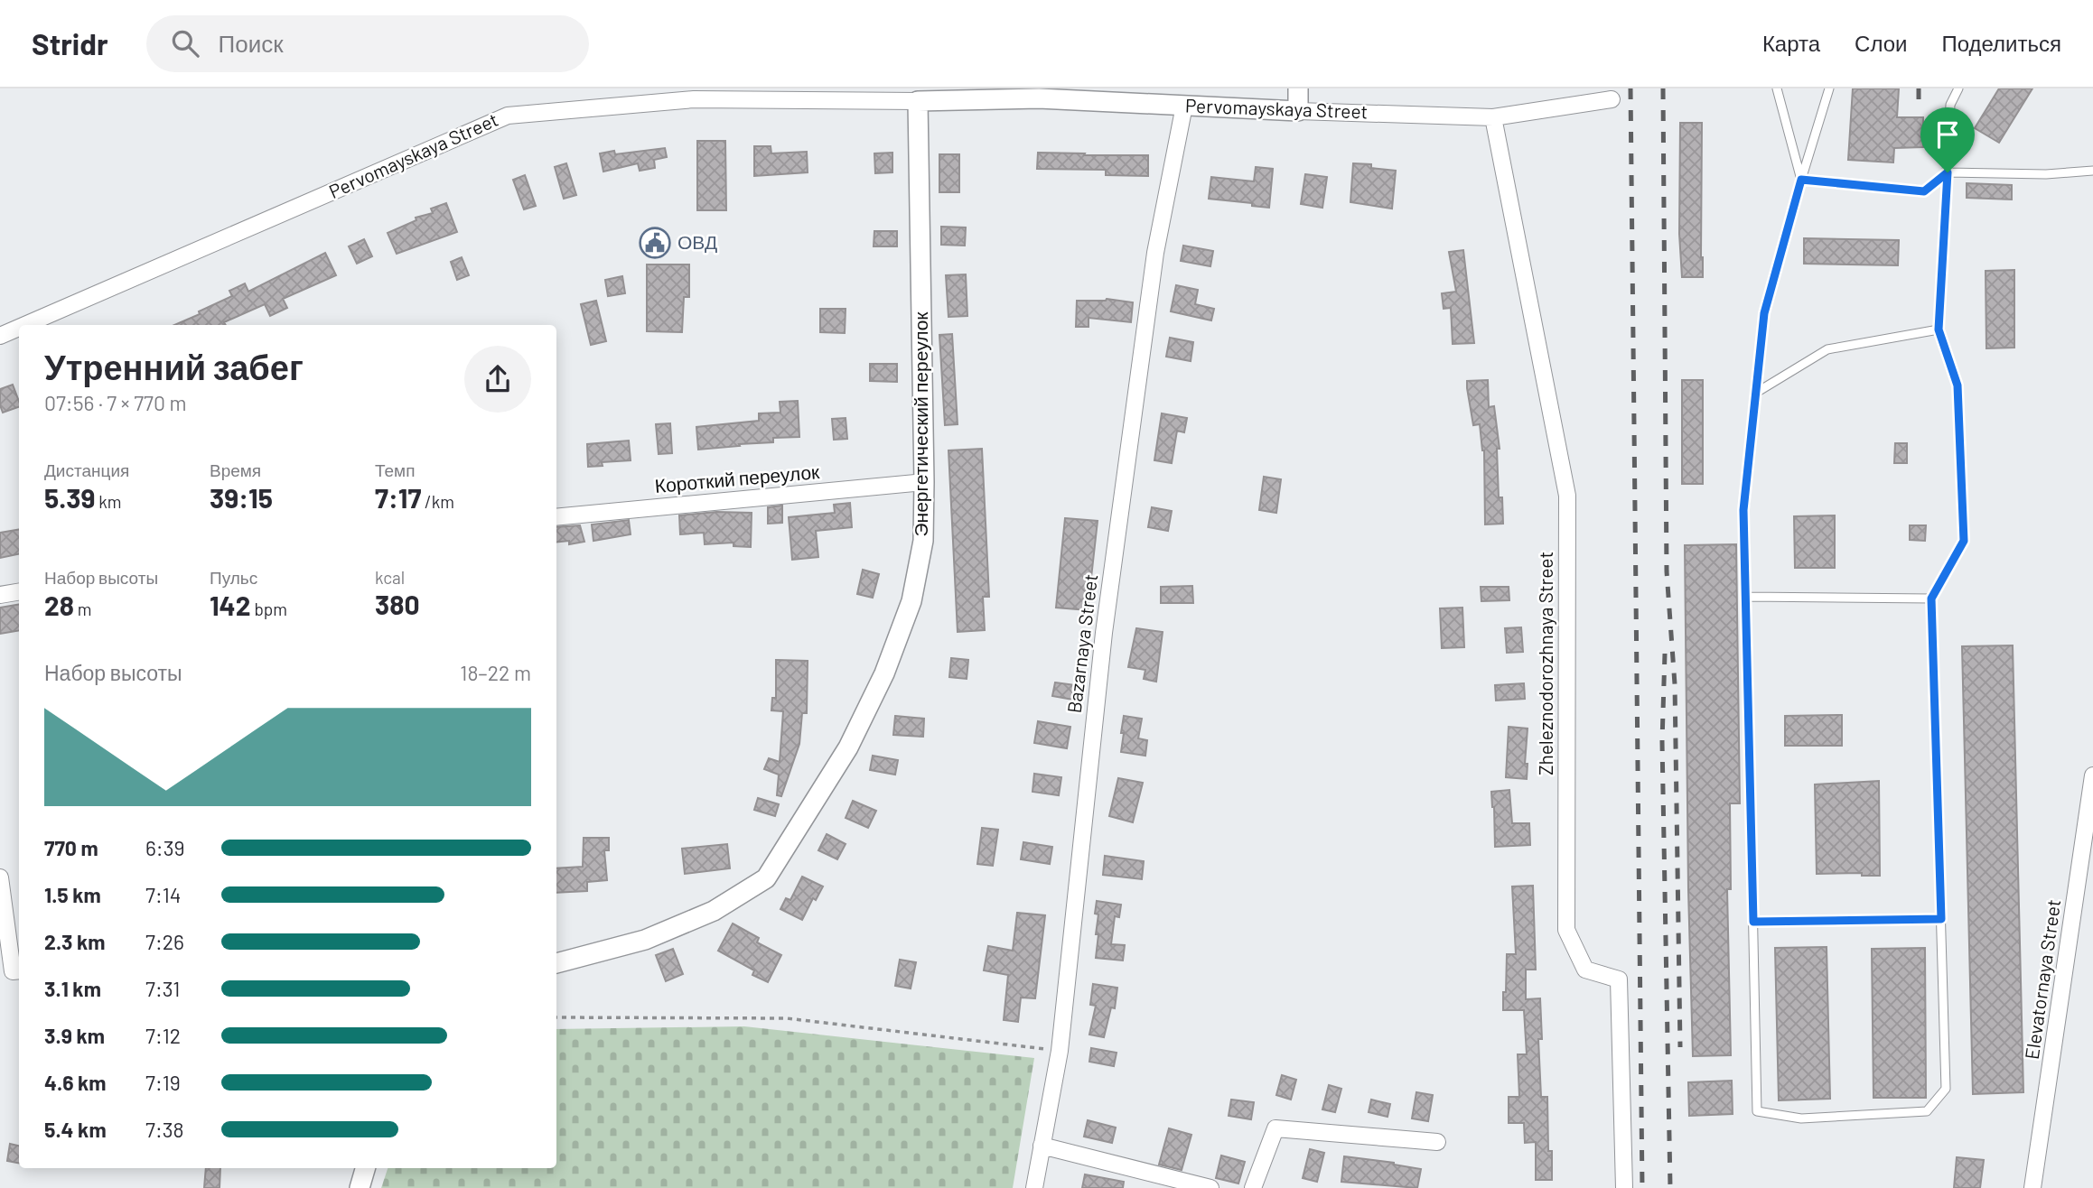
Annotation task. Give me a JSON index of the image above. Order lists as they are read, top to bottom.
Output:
{
  "streets": {
    "street": [
      "Pervomayskaya Street",
      "Энергетический переулок",
      "Короткий переулок",
      "Bazarnaya Street",
      "Zheleznodorozhnaya Street",
      "Elevatornaya Street"
    ]
  },
  "crossings": [
    ["Pervomayskaya Street", "Энергетический переулок"],
    ["Pervomayskaya Street", "Bazarnaya Street"],
    ["Pervomayskaya Street", "Zheleznodorozhnaya Street"],
    ["Энергетический переулок", "Короткий переулок"]
  ],
  "places": {
    "public building": ["ОВД"]
  },
  "page": {
    "header": "Stridr",
    "search": "Поиск",
    "nav": ["Карта", "Слои", "Поделиться"],
    "heading": ["Утренний забег", "07:56 · 7 × 770 m"],
    "stats": [
      ["Дистанция", "5.39 km"],
      ["Время", "39:15"],
      ["Темп", "7:17 /km"],
      ["Набор высоты", "28 m"],
      ["Пульс", "142 bpm"],
      ["kcal", "380"]
    ],
    "chart": ["Набор высоты", "18–22 m"],
    "list": [
      {
        "name": "770 m",
        "note": "6:39"
      },
      {
        "name": "1.5 km",
        "note": "7:14"
      },
      {
        "name": "2.3 km",
        "note": "7:26"
      },
      {
        "name": "3.1 km",
        "note": "7:31"
      },
      {
        "name": "3.9 km",
        "note": "7:12"
      },
      {
        "name": "4.6 km",
        "note": "7:19"
      },
      {
        "name": "5.4 km",
        "note": "7:38"
      }
    ]
  }
}
